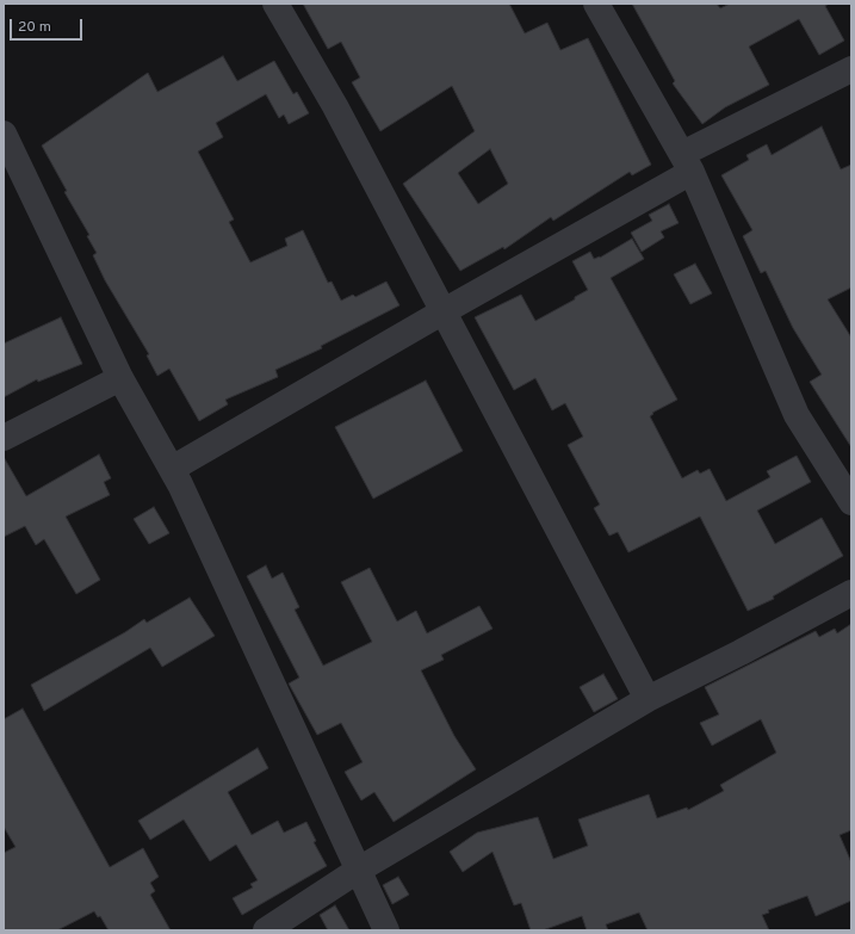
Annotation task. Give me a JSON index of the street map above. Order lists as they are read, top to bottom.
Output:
{
  "scale_bar": "20 m"
}
